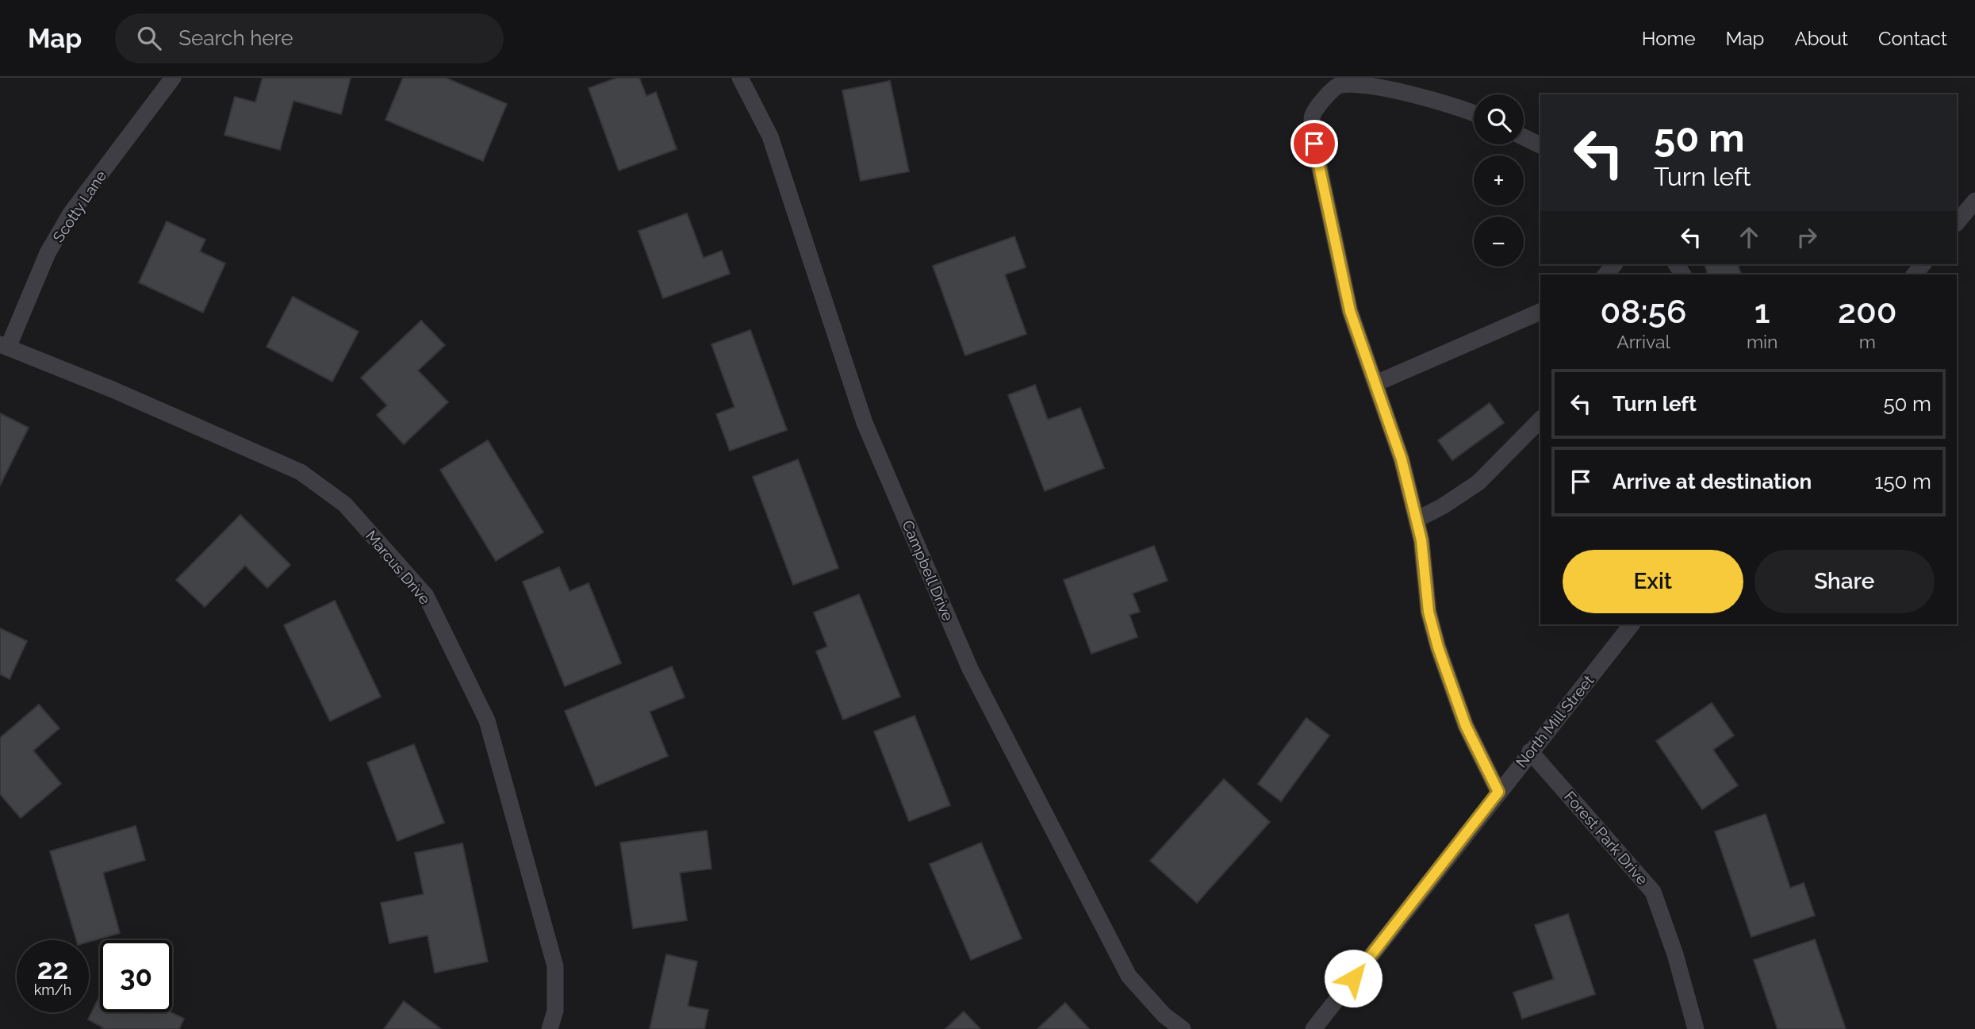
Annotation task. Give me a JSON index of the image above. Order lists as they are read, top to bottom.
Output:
{
  "streets": {
    "street": [
      "Scotty Lane",
      "Marcus Drive",
      "Campbell Drive",
      "North Mill Street",
      "Forest Park Drive"
    ]
  },
  "crossings": [
    ["Scotty Lane", "Marcus Drive"],
    ["North Mill Street", "Forest Park Drive"]
  ],
  "page": {
    "header": "Map",
    "search": "Search here",
    "nav": [
      "Home",
      "Map",
      "About",
      "Contact"
    ],
    "map_buttons": ["+", "−"],
    "turn": ["50 m", "Turn left"],
    "eta": [
      "08:56",
      "Arrival",
      "1",
      "min",
      "200",
      "m"
    ],
    "list": [
      {
        "name": "Turn left",
        "value": "50 m"
      },
      {
        "name": "Arrive at destination",
        "value": "150 m"
      }
    ],
    "buttons": ["Exit", "Share"],
    "speed": "22 km/h",
    "limit": "30"
  }
}
